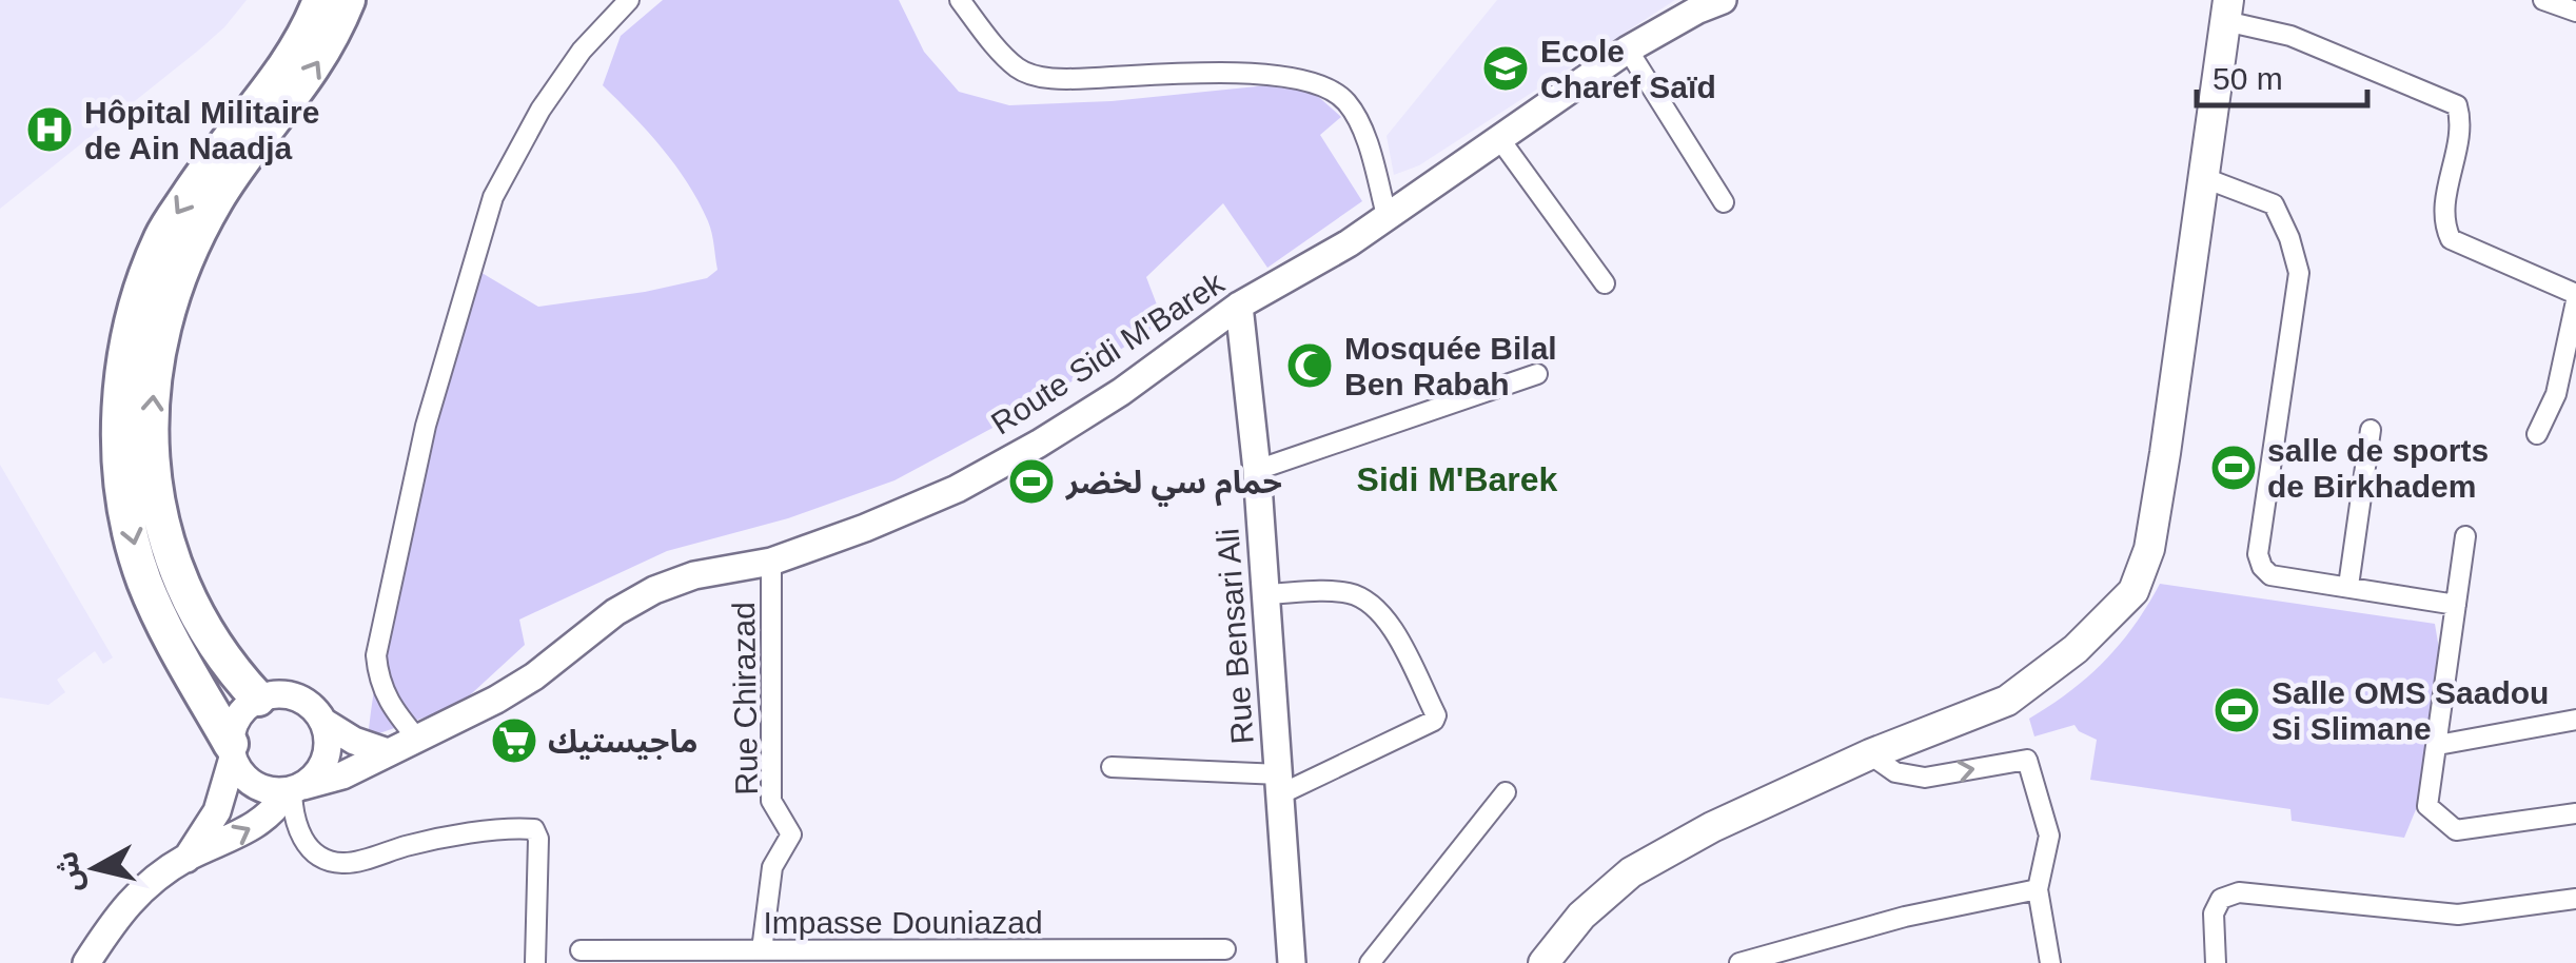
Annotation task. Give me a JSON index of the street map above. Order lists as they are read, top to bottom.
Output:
{
  "streets": {
    "main road": ["Route Sidi M'Barek", "Rue Bensari Ali"],
    "street": ["Rue Chirazad", "Impasse Douniazad"]
  },
  "crossings": [
    ["Route Sidi M'Barek", "Rue Bensari Ali"],
    ["Route Sidi M'Barek", "Rue Chirazad"],
    ["Rue Chirazad", "Impasse Douniazad"]
  ],
  "districts": ["Sidi M'Barek"],
  "places": {
    "school or university": ["Ecole Charef Saïd"],
    "hospital": ["Hôpital Militaire de Ain Naadja"],
    "mosque": ["Mosquée Bilal Ben Rabah"],
    "sports": ["salle de sports de Birkhadem", "حمام سي لخضر", "Salle OMS Saadou Si Slimane"],
    "supermarket": ["ماجيستيك"]
  },
  "scale_bar": "50 m",
  "north": "left"
}
